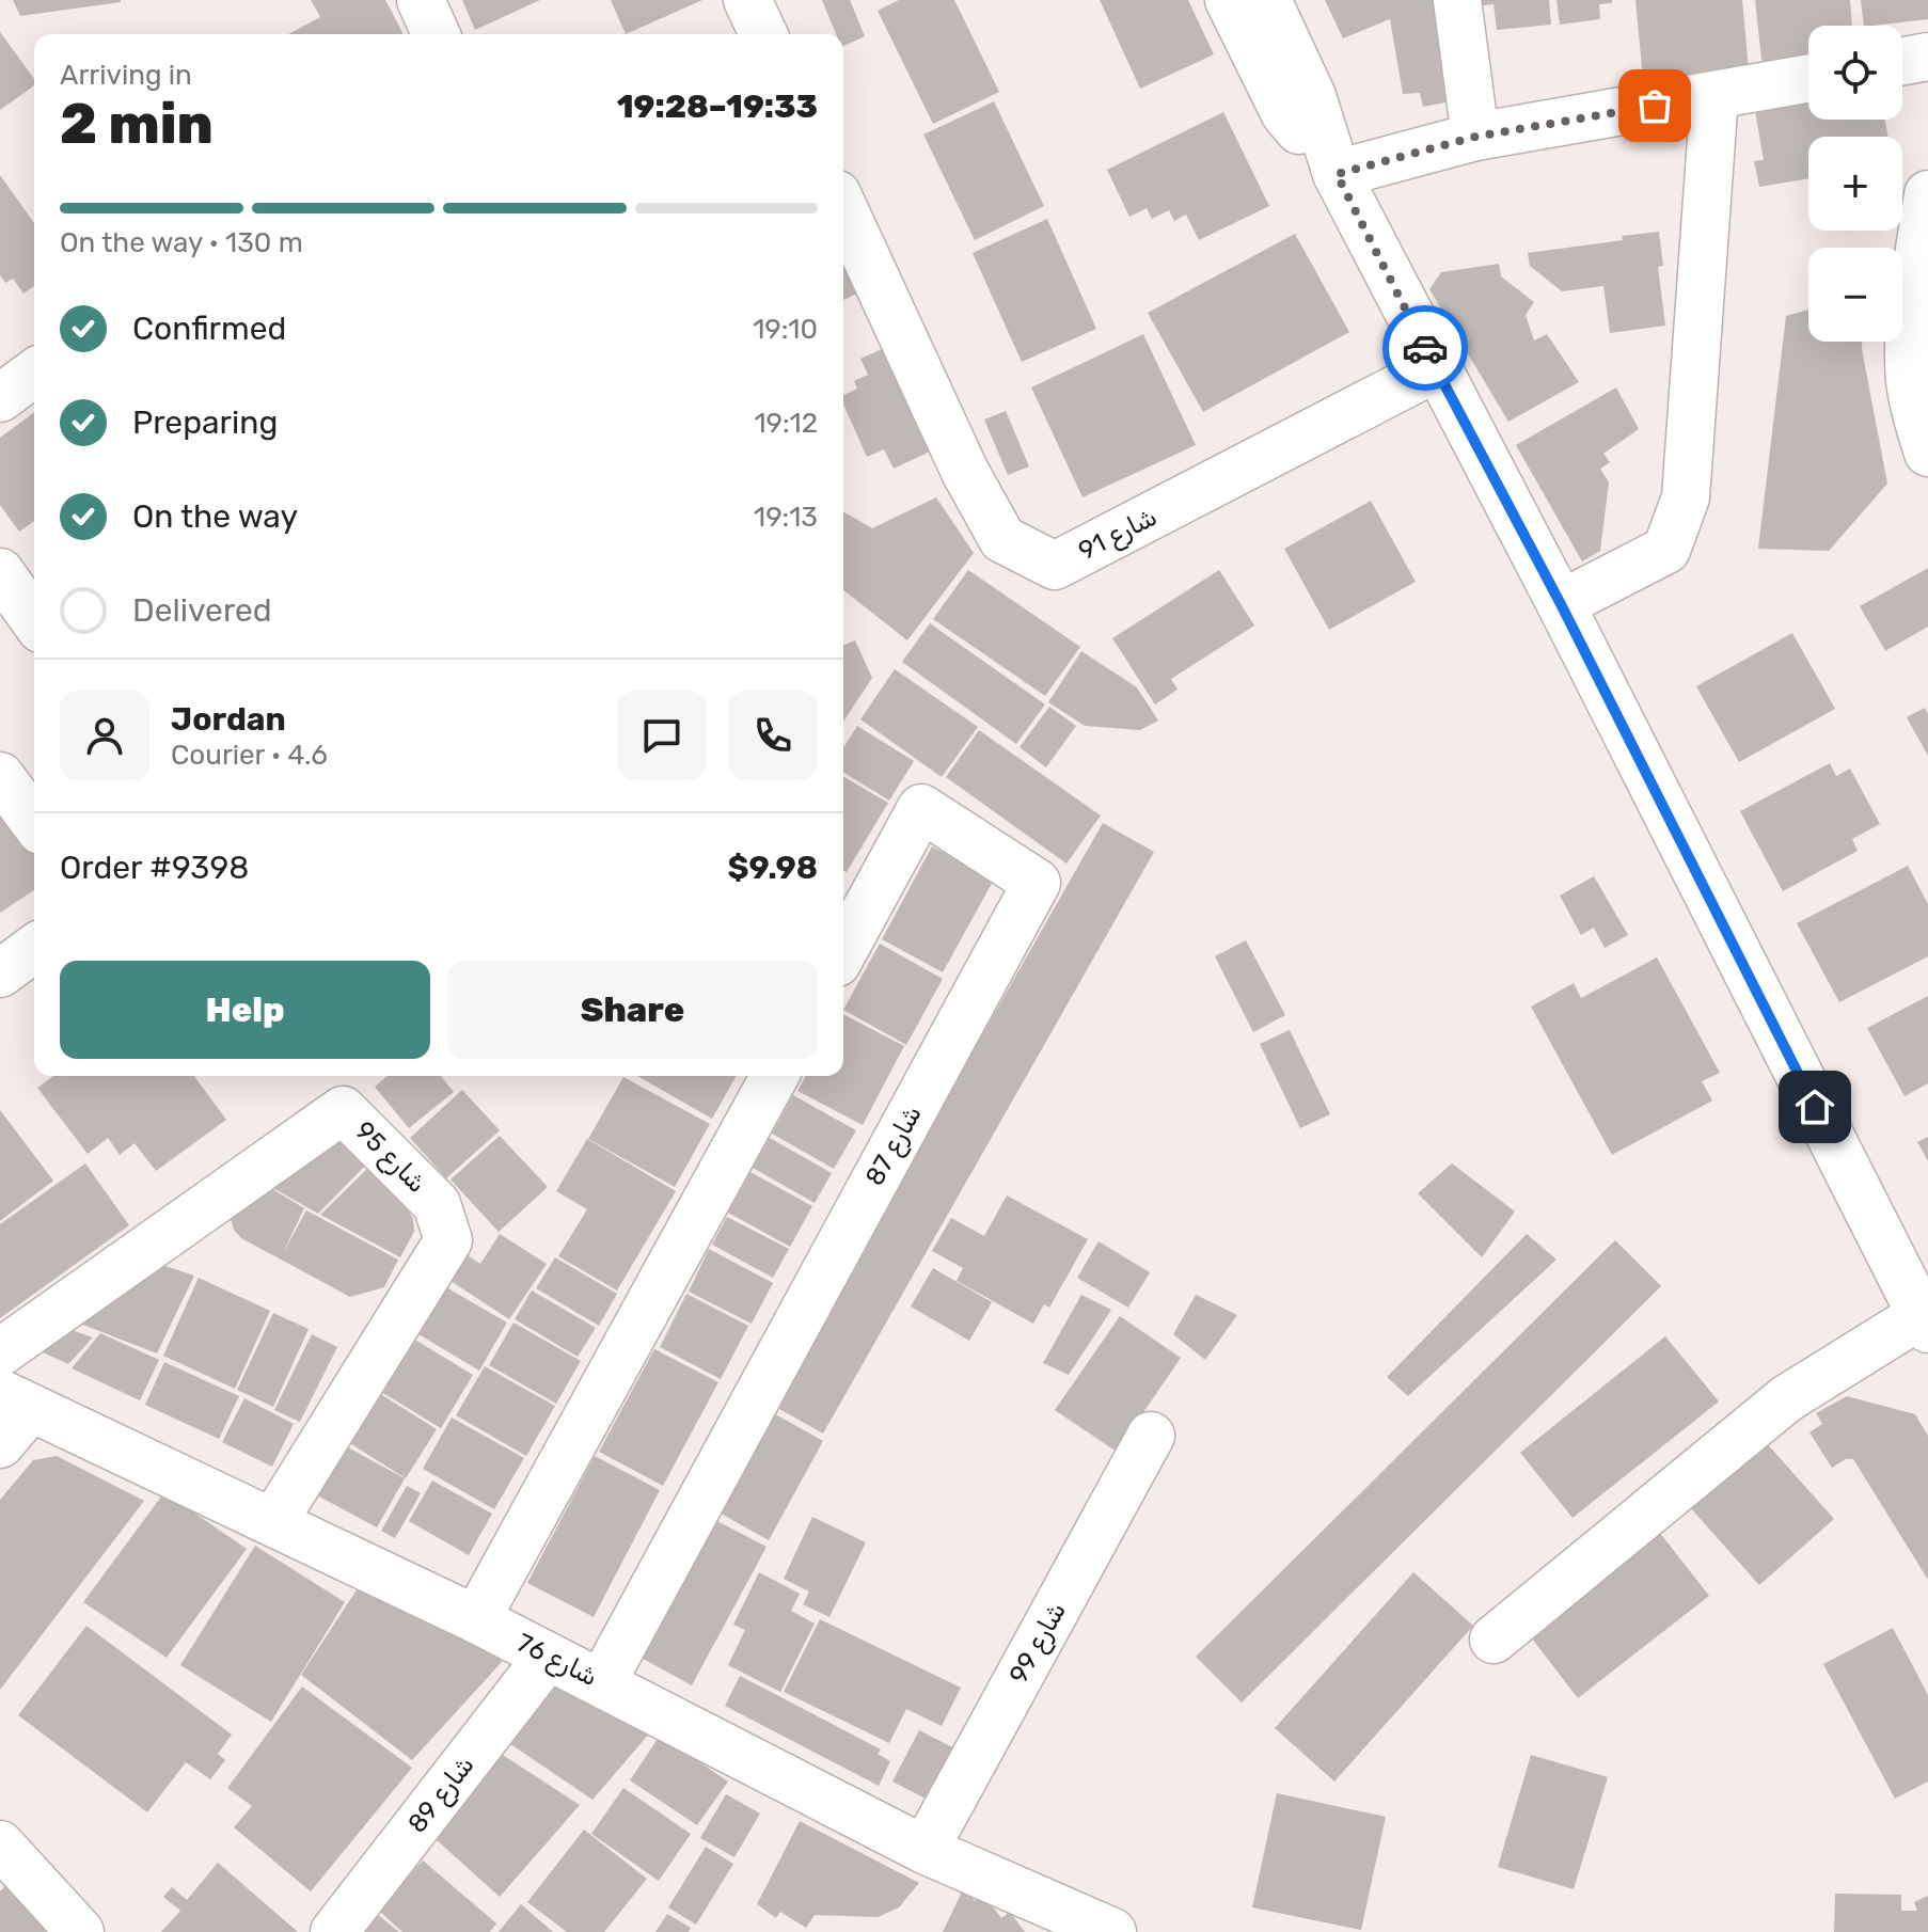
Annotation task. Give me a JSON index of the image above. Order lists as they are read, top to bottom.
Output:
{
  "streets": {
    "street": [
      "شارع 91",
      "شارع 87",
      "شارع 95",
      "شارع 99",
      "شارع 76",
      "شارع 89"
    ]
  },
  "crossings": [
    ["شارع 87", "شارع 76"],
    ["شارع 95", "شارع 76"],
    ["شارع 99", "شارع 76"],
    ["شارع 76", "شارع 89"]
  ],
  "page": {
    "map_buttons": ["+", "−"],
    "heading": ["2 min", "Arriving in", "19:28–19:33"],
    "panel": [
      "Jordan",
      "Courier · 4.6",
      "Order #9398",
      "$9.98"
    ],
    "bar": "On the way · 130 m",
    "list": [
      ["Confirmed", "19:10"],
      ["Preparing", "19:12"],
      ["On the way", "19:13"],
      "Delivered"
    ],
    "buttons": ["Help", "Share"]
  }
}
